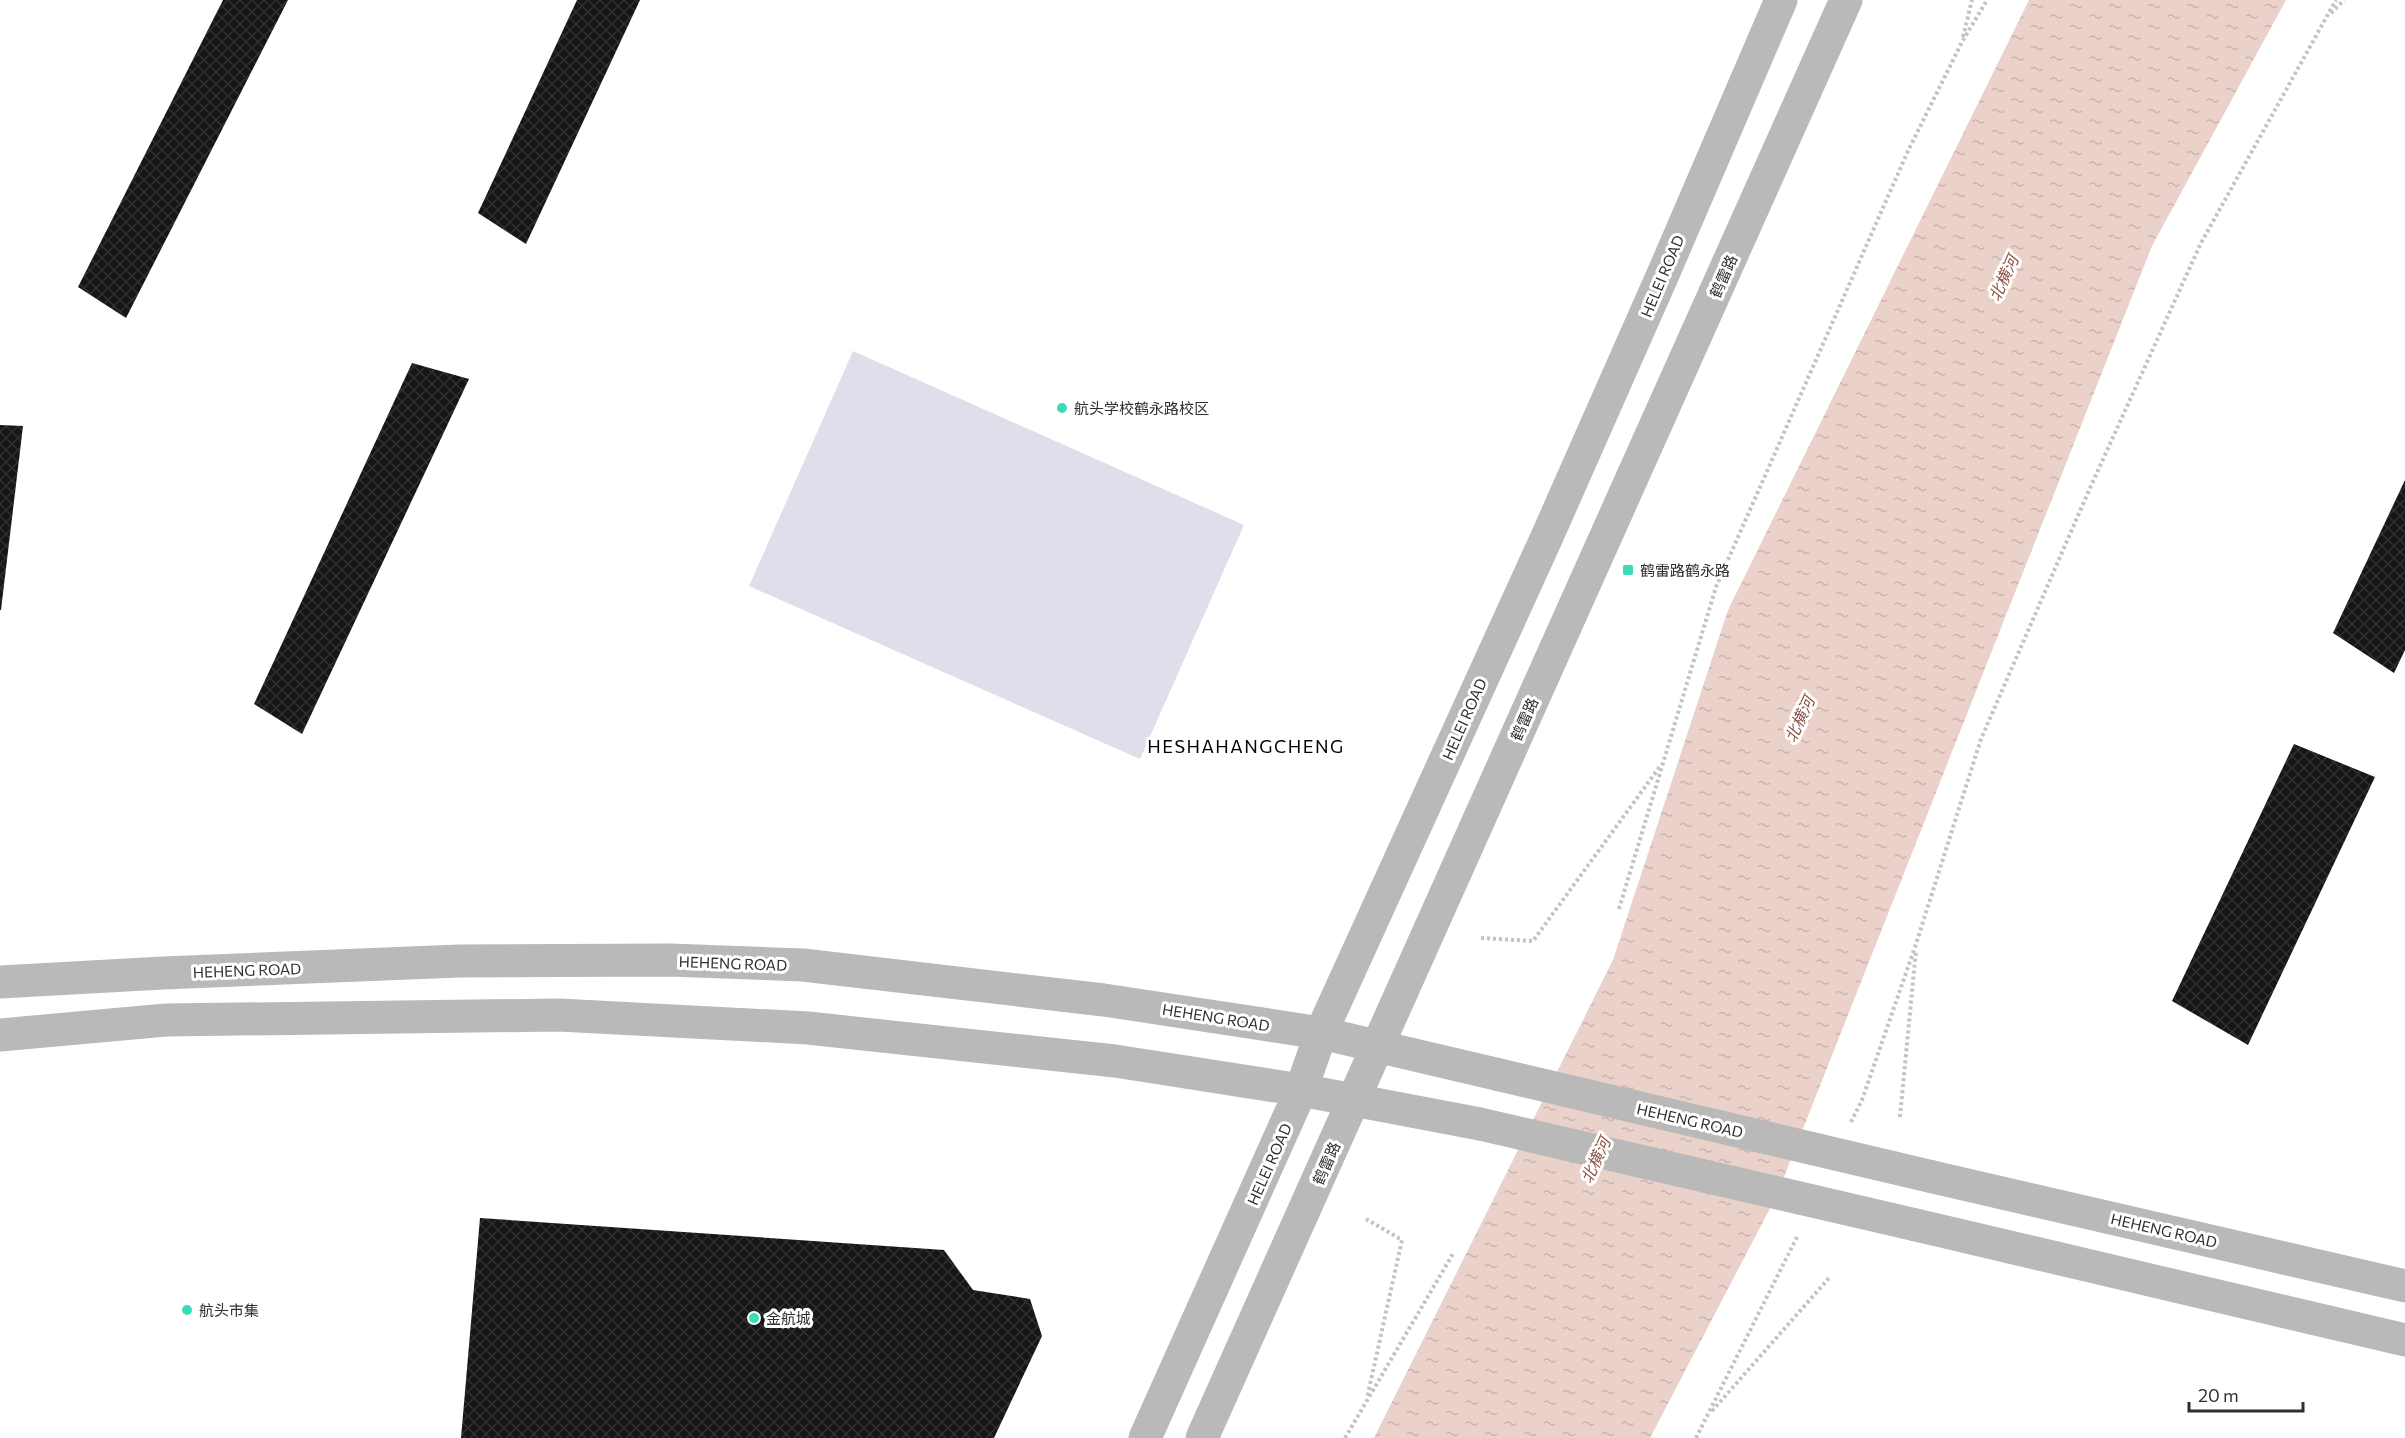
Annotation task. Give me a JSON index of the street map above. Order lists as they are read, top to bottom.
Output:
{
  "streets": {
    "street": ["HELEI ROAD", "鹤雷路", "HEHENG ROAD"]
  },
  "crossings": [
    ["HELEI ROAD", "HEHENG ROAD"],
    ["鹤雷路", "HEHENG ROAD"]
  ],
  "districts": ["HESHAHANGCHENG"],
  "water": ["北横河"],
  "places": {
    "other": ["航头学校鹤永路校区", "航头市集", "金航城"],
    "transit": ["鹤雷路鹤永路"]
  },
  "scale_bar": "20 m"
}
